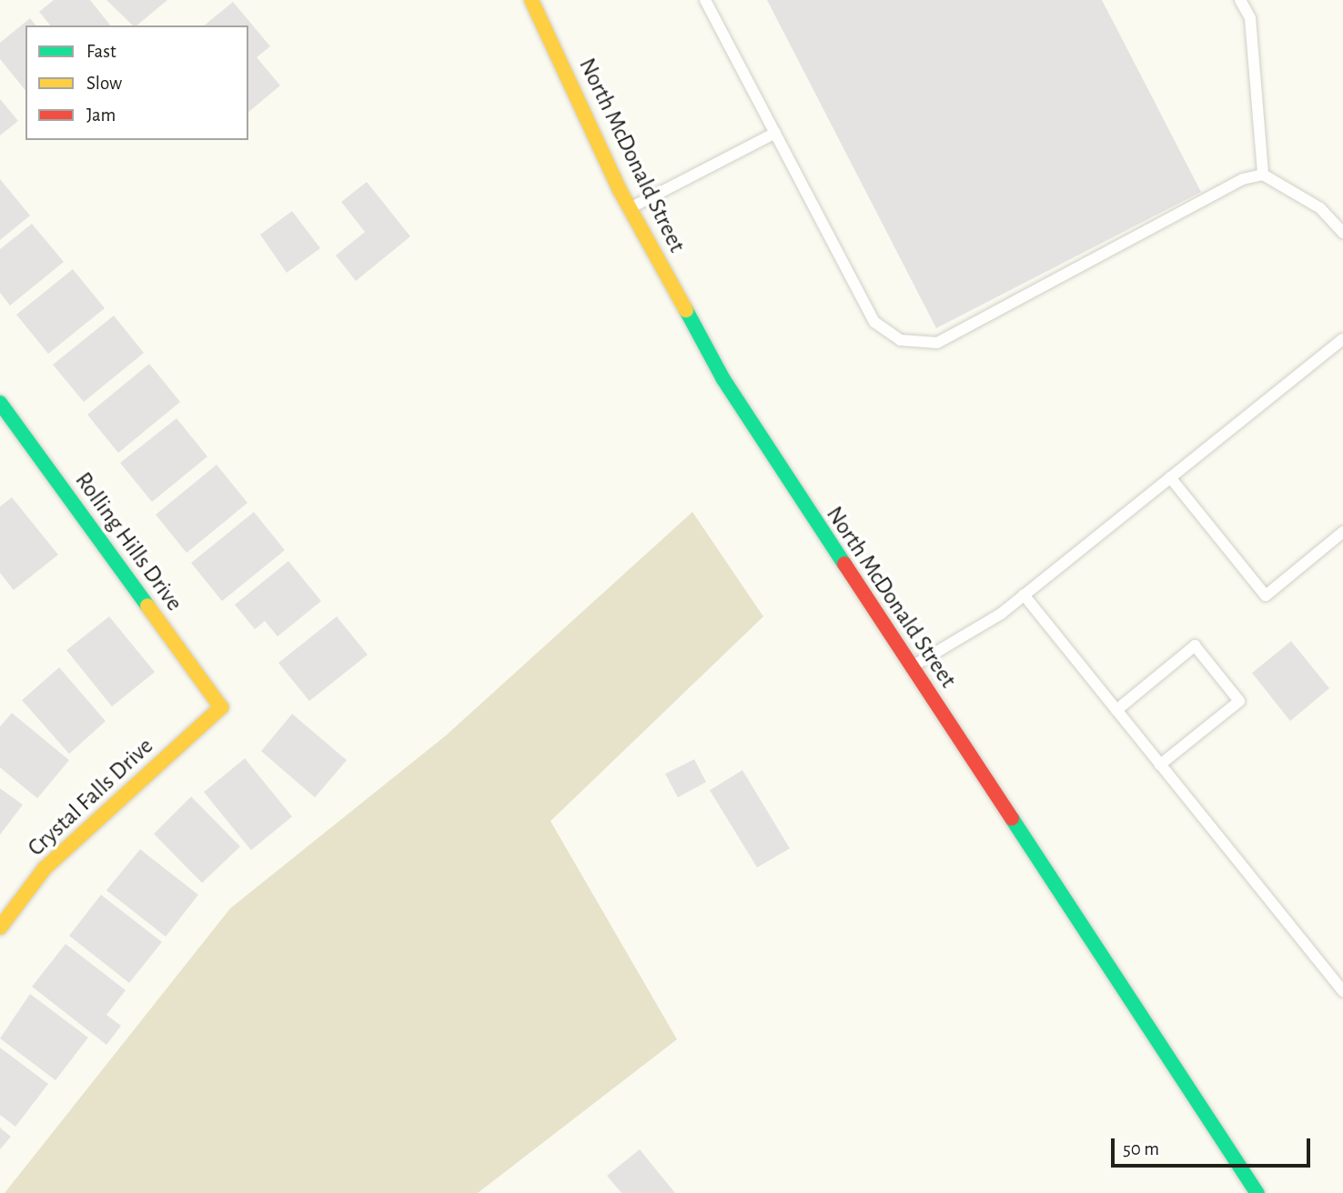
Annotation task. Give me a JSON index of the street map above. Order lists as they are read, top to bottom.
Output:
{
  "streets": {
    "main road": ["North McDonald Street", "Rolling Hills Drive", "Crystal Falls Drive"]
  },
  "crossings": [
    ["Rolling Hills Drive", "Crystal Falls Drive"]
  ],
  "legend": ["Fast", "Slow", "Jam"],
  "scale_bar": "50 m"
}
